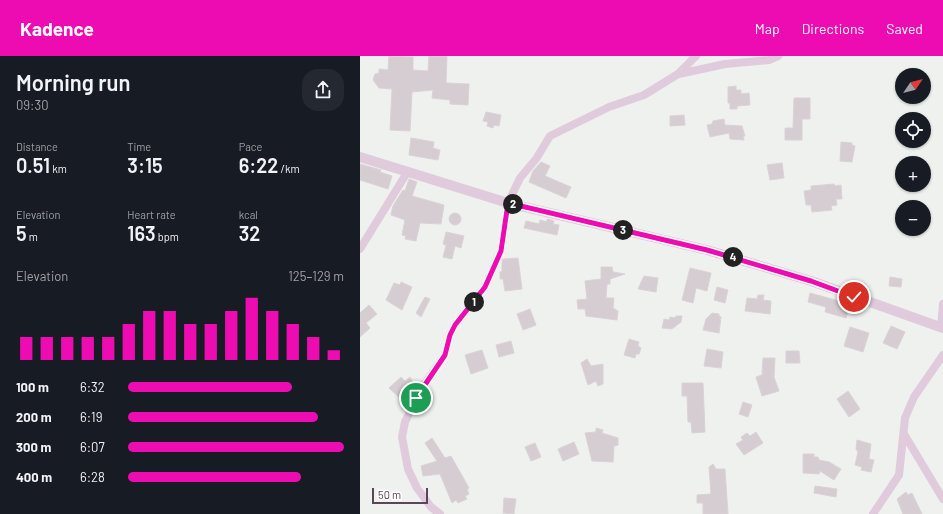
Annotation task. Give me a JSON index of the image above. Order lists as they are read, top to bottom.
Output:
{
  "scale_bar": "50 m",
  "north": "top right",
  "page": {
    "header": "Kadence",
    "nav": ["Map", "Directions", "Saved"],
    "heading": ["Morning run", "09:30"],
    "map_buttons": ["+", "−"],
    "stats": [
      ["Distance", "0.51 km"],
      ["Time", "3:15"],
      ["Pace", "6:22 /km"],
      ["Elevation", "5 m"],
      ["Heart rate", "163 bpm"],
      ["kcal", "32"]
    ],
    "pins": [
      "2",
      "3",
      "4",
      "1"
    ],
    "chart": ["Elevation", "125–129 m"],
    "list": [
      {
        "name": "100 m",
        "note": "6:32"
      },
      {
        "name": "200 m",
        "note": "6:19"
      },
      {
        "name": "300 m",
        "note": "6:07"
      },
      {
        "name": "400 m",
        "note": "6:28"
      }
    ],
    "scale": "50 m"
  }
}
